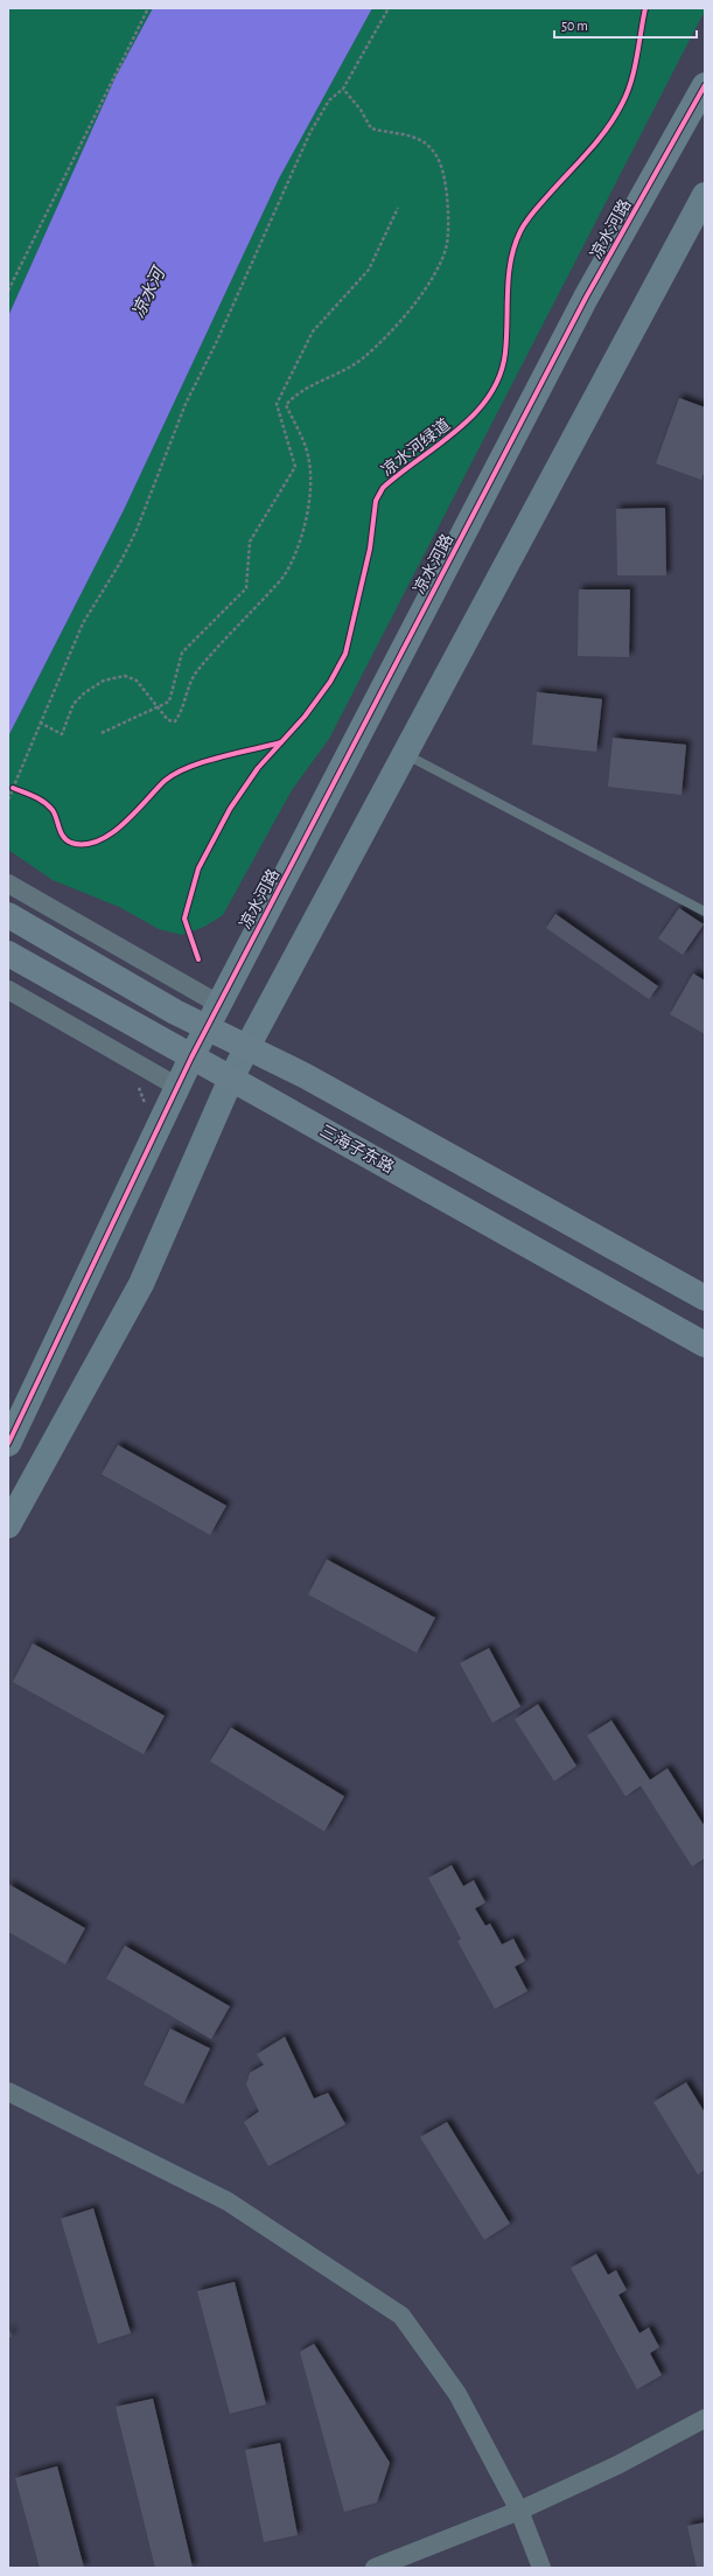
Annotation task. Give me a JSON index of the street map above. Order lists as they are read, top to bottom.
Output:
{
  "streets": {
    "main road": ["三海子东路"],
    "street": ["凉水河路"],
    "cycle path": ["凉水河绿道"]
  },
  "crossings": [
    ["凉水河路", "三海子东路"]
  ],
  "water": ["凉水河"],
  "scale_bar": "50 m"
}
